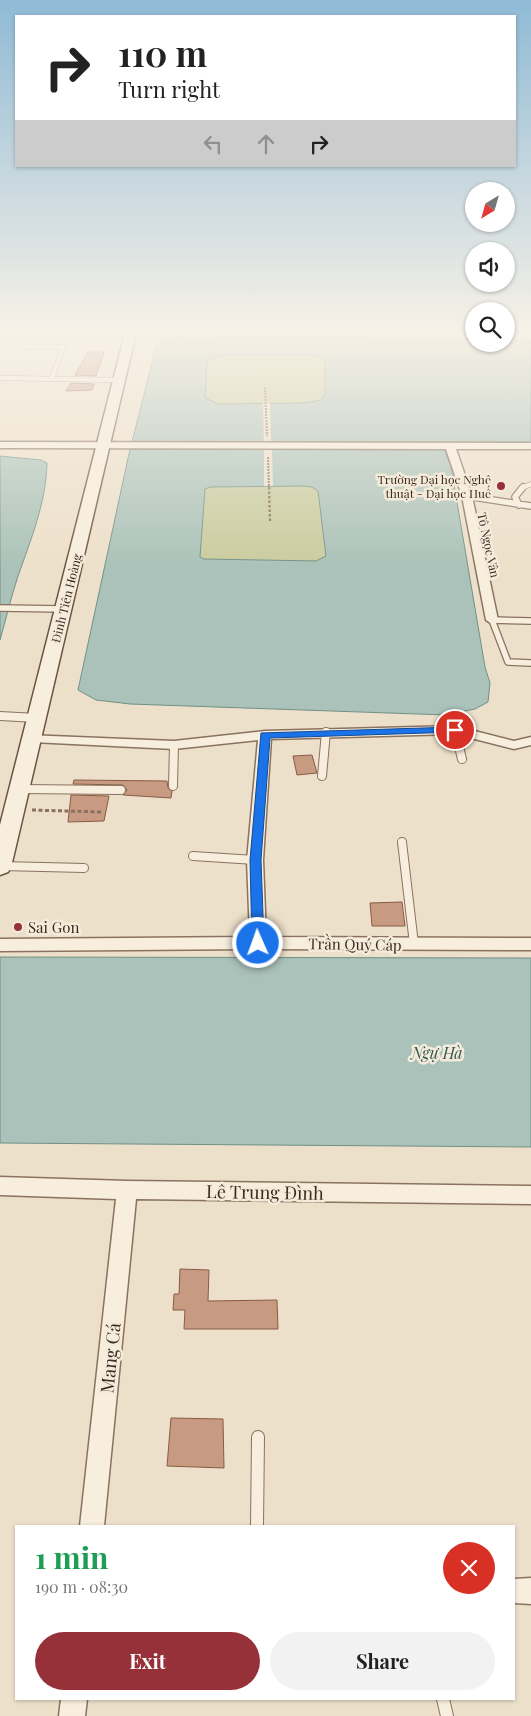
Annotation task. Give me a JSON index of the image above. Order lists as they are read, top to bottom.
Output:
{
  "streets": {
    "main road": ["Đinh Tiên Hoàng"],
    "street": [
      "Tô Ngọc Vân",
      "Trần Quý Cáp",
      "Lê Trung Đình",
      "Mang Cá"
    ]
  },
  "crossings": [
    ["Lê Trung Đình", "Mang Cá"]
  ],
  "water": ["Ngự Hà"],
  "places": ["Trường Đại học Nghệ thuật - Đại học Huế", "Sai Gon"],
  "north": "bottom left",
  "page": {
    "turn": ["110 m", "Turn right"],
    "heading": ["1 min", "190 m · 08:30"],
    "buttons": ["Exit", "Share"]
  }
}
